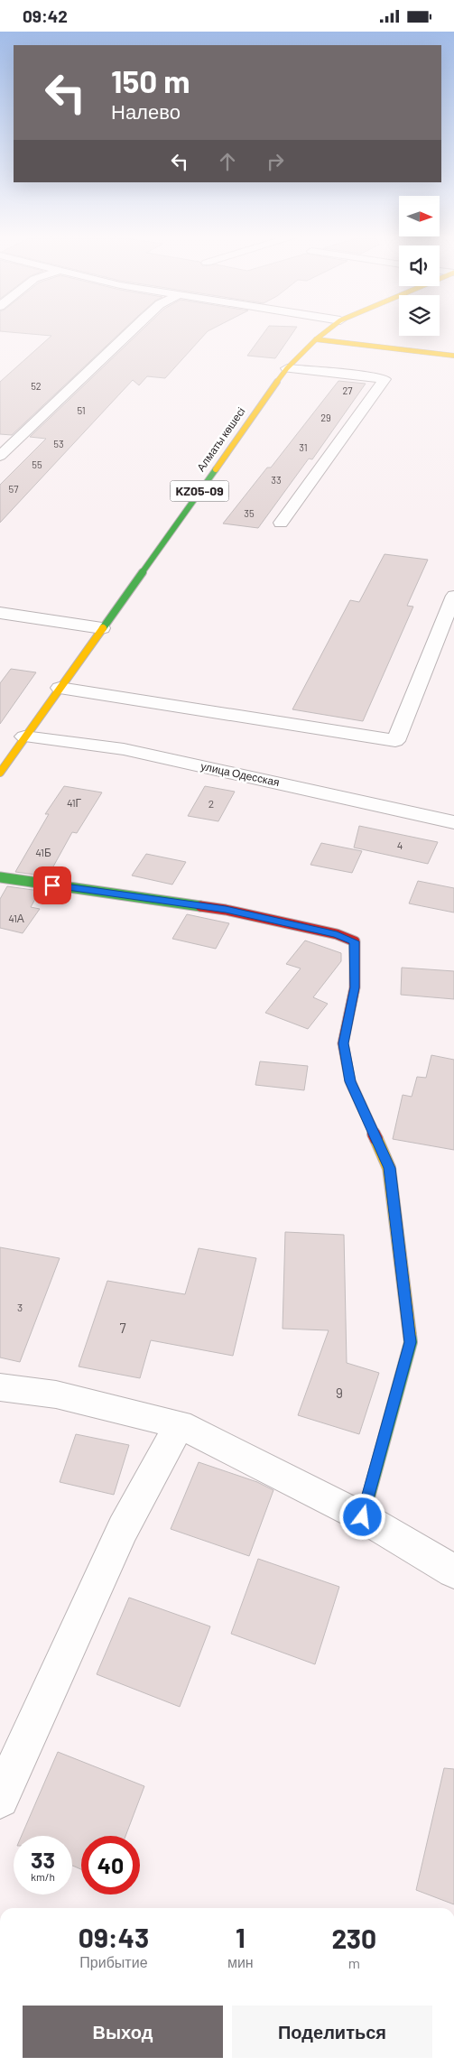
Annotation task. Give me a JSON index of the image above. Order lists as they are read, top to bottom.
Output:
{
  "streets": {
    "main road": ["Алматы көшесі", "KZ05-09"],
    "street": ["улица Одесская"]
  },
  "crossings": [
    ["Алматы көшесі", "улица Одесская"]
  ],
  "house_numbers": [
    "52",
    "27",
    "51",
    "29",
    "53",
    "31",
    "55",
    "33",
    "57",
    "35",
    "41Г",
    "2",
    "4",
    "41Б",
    "41А",
    "3",
    "7",
    "9"
  ],
  "north": "right",
  "page": {
    "status": "09:42",
    "turn": ["150 m", "Налево"],
    "speed": "33 km/h",
    "limit": "40",
    "eta": [
      "09:43",
      "Прибытие",
      "1",
      "мин",
      "230",
      "m"
    ],
    "buttons": ["Выход", "Поделиться"]
  }
}
